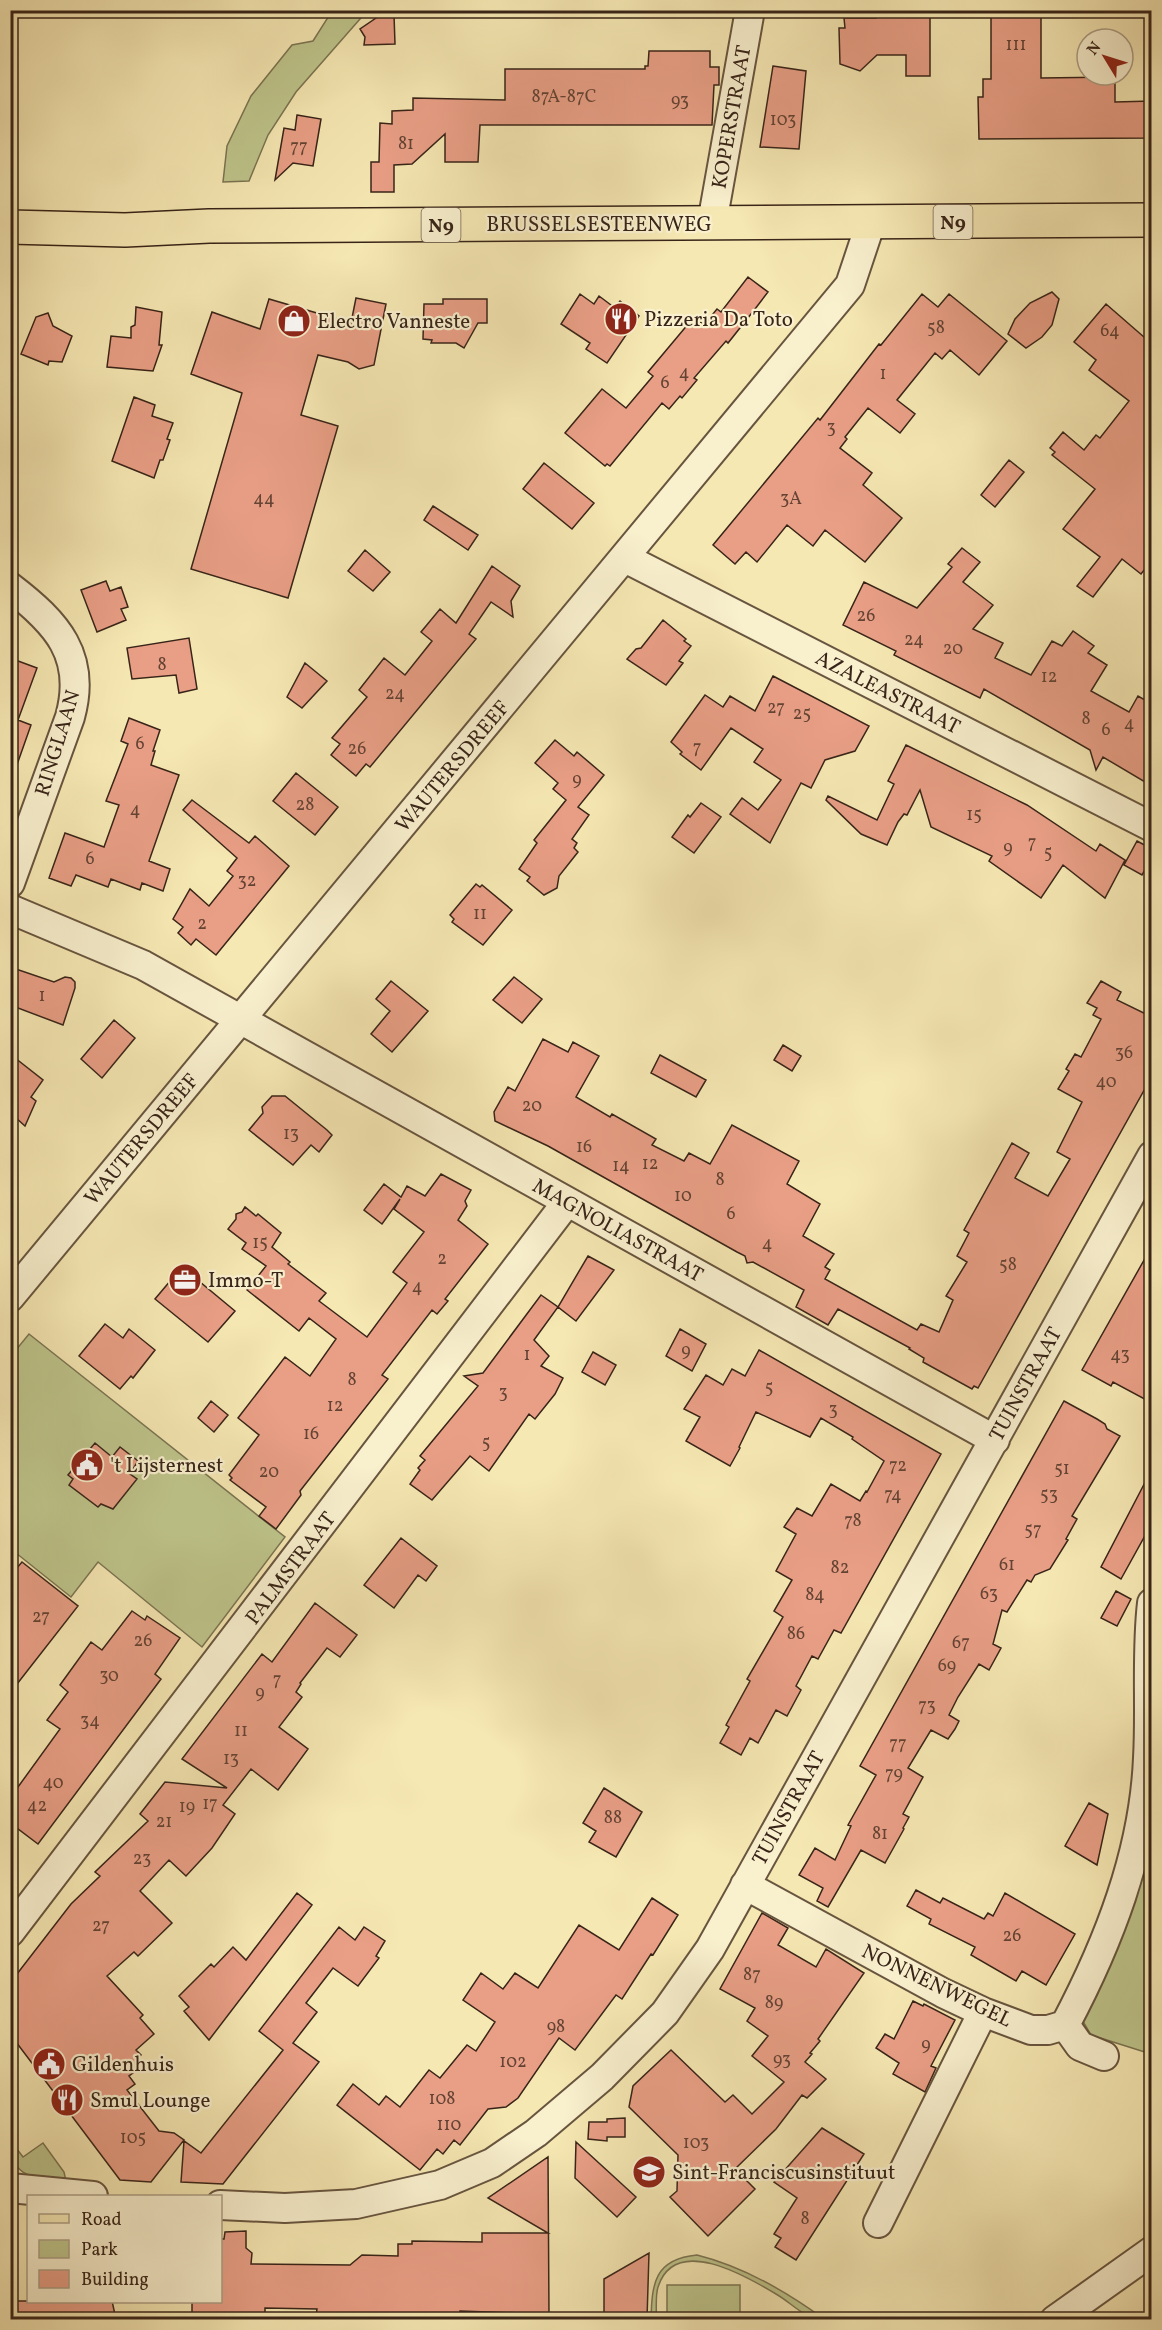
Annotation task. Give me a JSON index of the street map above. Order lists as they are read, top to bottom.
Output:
{
  "streets": {
    "main road": ["N9", "BRUSSELSESTEENWEG"],
    "street": [
      "KOPERSTRAAT",
      "AZALEASTRAAT",
      "RINGLAAN",
      "WAUTERSDREEF",
      "MAGNOLIASTRAAT",
      "TUINSTRAAT",
      "PALMSTRAAT",
      "NONNENWEGEL"
    ]
  },
  "crossings": [
    ["KOPERSTRAAT", "BRUSSELSESTEENWEG"],
    ["BRUSSELSESTEENWEG", "WAUTERSDREEF"],
    ["AZALEASTRAAT", "WAUTERSDREEF"],
    ["WAUTERSDREEF", "MAGNOLIASTRAAT"],
    ["MAGNOLIASTRAAT", "TUINSTRAAT"],
    ["MAGNOLIASTRAAT", "PALMSTRAAT"],
    ["TUINSTRAAT", "NONNENWEGEL"]
  ],
  "places": {
    "restaurant": ["Pizzeria Da Toto", "Smul Lounge"],
    "shop": ["Electro Vanneste"],
    "office": ["Immo-T"],
    "public building": ["'t Lijsternest", "Gildenhuis"],
    "school or university": ["Sint-Franciscusinstituut"]
  },
  "house_numbers": [
    "111",
    "87A-87C",
    "93",
    "103",
    "81",
    "77",
    "58",
    "64",
    "4",
    "1",
    "6",
    "3",
    "44",
    "3A",
    "26",
    "24",
    "20",
    "8",
    "12",
    "24",
    "27",
    "25",
    "8",
    "4",
    "6",
    "6",
    "7",
    "26",
    "9",
    "28",
    "4",
    "15",
    "7",
    "9",
    "5",
    "6",
    "32",
    "11",
    "2",
    "1",
    "36",
    "40",
    "20",
    "13",
    "16",
    "12",
    "14",
    "8",
    "10",
    "6",
    "15",
    "4",
    "2",
    "58",
    "4",
    "9",
    "1",
    "43",
    "8",
    "5",
    "3",
    "12",
    "3",
    "16",
    "5",
    "72",
    "51",
    "20",
    "74",
    "53",
    "78",
    "57",
    "61",
    "82",
    "63",
    "84",
    "27",
    "86",
    "26",
    "67",
    "69",
    "30",
    "7",
    "9",
    "73",
    "34",
    "11",
    "77",
    "13",
    "79",
    "40",
    "17",
    "42",
    "19",
    "88",
    "21",
    "81",
    "23",
    "27",
    "26",
    "87",
    "89",
    "98",
    "9",
    "93",
    "102",
    "108",
    "110",
    "105",
    "103",
    "8"
  ],
  "legend": ["Road", "Park", "Building"],
  "north": "top left"
}
